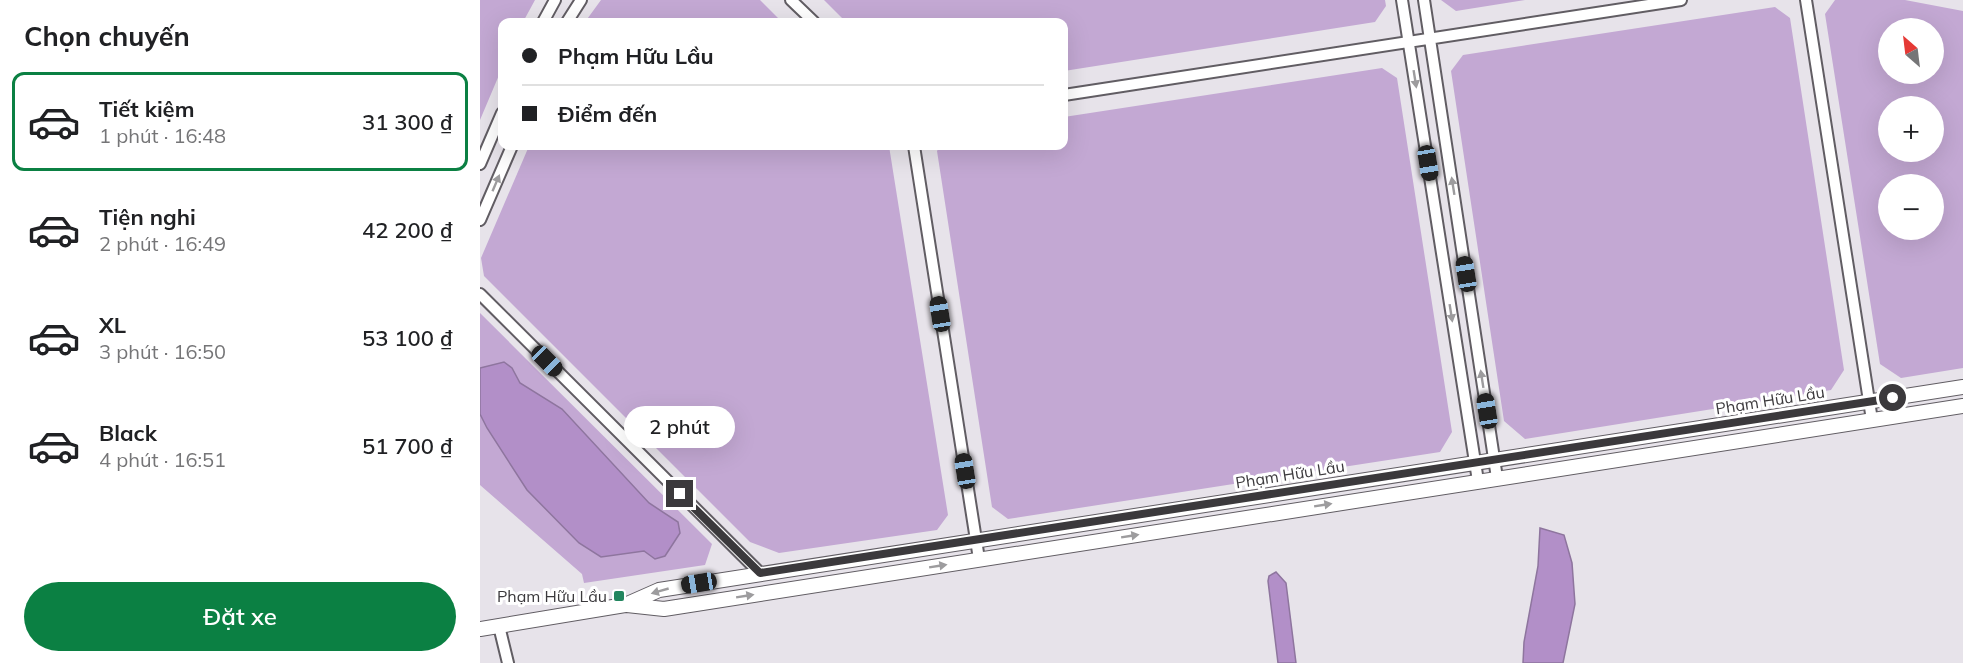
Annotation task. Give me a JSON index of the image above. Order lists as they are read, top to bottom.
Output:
{
  "streets": {
    "main road": ["Phạm Hữu Lầu"]
  },
  "places": {
    "transit": ["Phạm Hữu Lầu"]
  },
  "north": "top left",
  "page": {
    "heading": "Chọn chuyến",
    "map_buttons": ["+", "−"],
    "banner": ["Phạm Hữu Lầu", "Điểm đến"],
    "list": [
      {
        "name": "Tiết kiệm",
        "note": "1 phút · 16:48",
        "value": "31 300 ₫"
      },
      {
        "name": "Tiện nghi",
        "note": "2 phút · 16:49",
        "value": "42 200 ₫"
      },
      {
        "name": "XL",
        "note": "3 phút · 16:50",
        "value": "53 100 ₫"
      },
      {
        "name": "Black",
        "note": "4 phút · 16:51",
        "value": "51 700 ₫"
      }
    ],
    "bubble": "2 phút",
    "buttons": "Đặt xe"
  }
}
